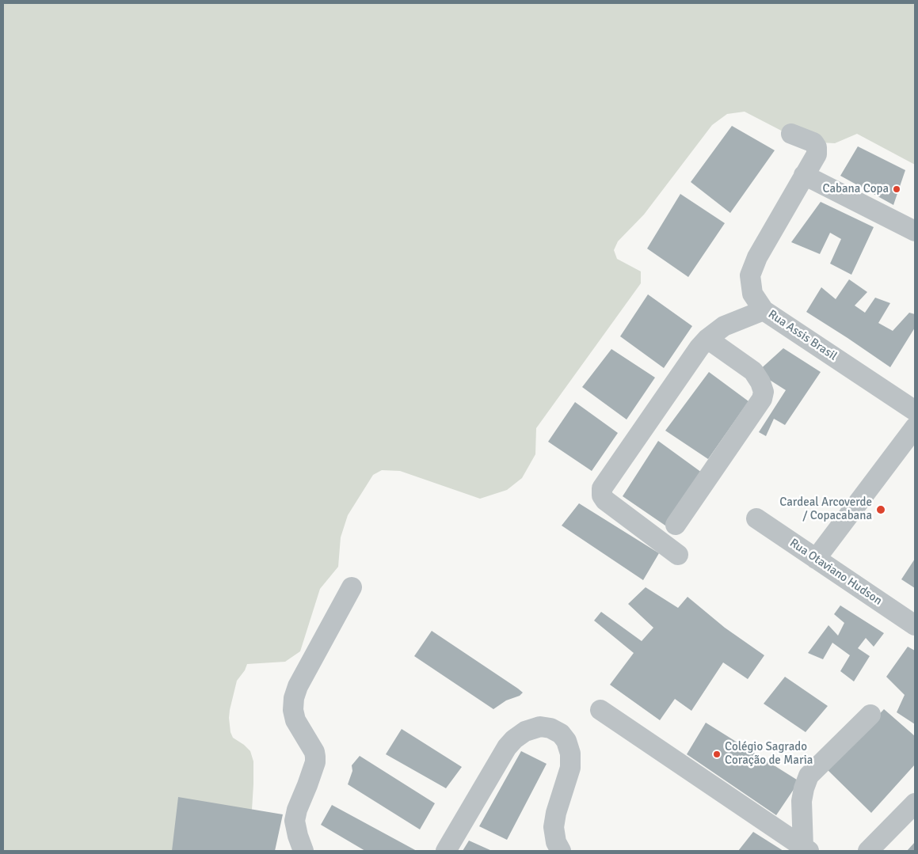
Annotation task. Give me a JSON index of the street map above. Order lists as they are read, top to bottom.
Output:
{
  "streets": {
    "street": ["Rua Assis Brasil", "Rua Otaviano Hudson"]
  },
  "places": ["Cabana Copa", "Cardeal Arcoverde / Copacabana", "Colégio Sagrado Coração de Maria"]
}
